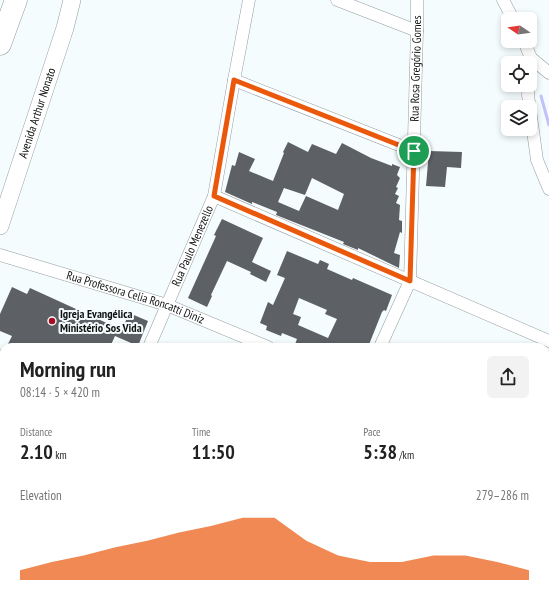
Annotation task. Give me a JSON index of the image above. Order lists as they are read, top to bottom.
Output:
{
  "streets": {
    "main road": ["Avenida Arthur Nonato"],
    "street": ["Rua Rosa Gregório Gomes", "Rua Paulo Menezello", "Rua Professora Celia Roncatti Diniz"]
  },
  "crossings": [
    ["Rua Paulo Menezello", "Rua Professora Celia Roncatti Diniz"]
  ],
  "places": ["Igreja Evangélica Ministério Sos Vida"],
  "north": "left",
  "page": {
    "heading": ["Morning run", "08:14 · 5 × 420 m"],
    "stats": [
      ["Distance", "2.10 km"],
      ["Time", "11:50"],
      ["Pace", "5:38 /km"]
    ],
    "chart": ["Elevation", "279–286 m"]
  }
}
